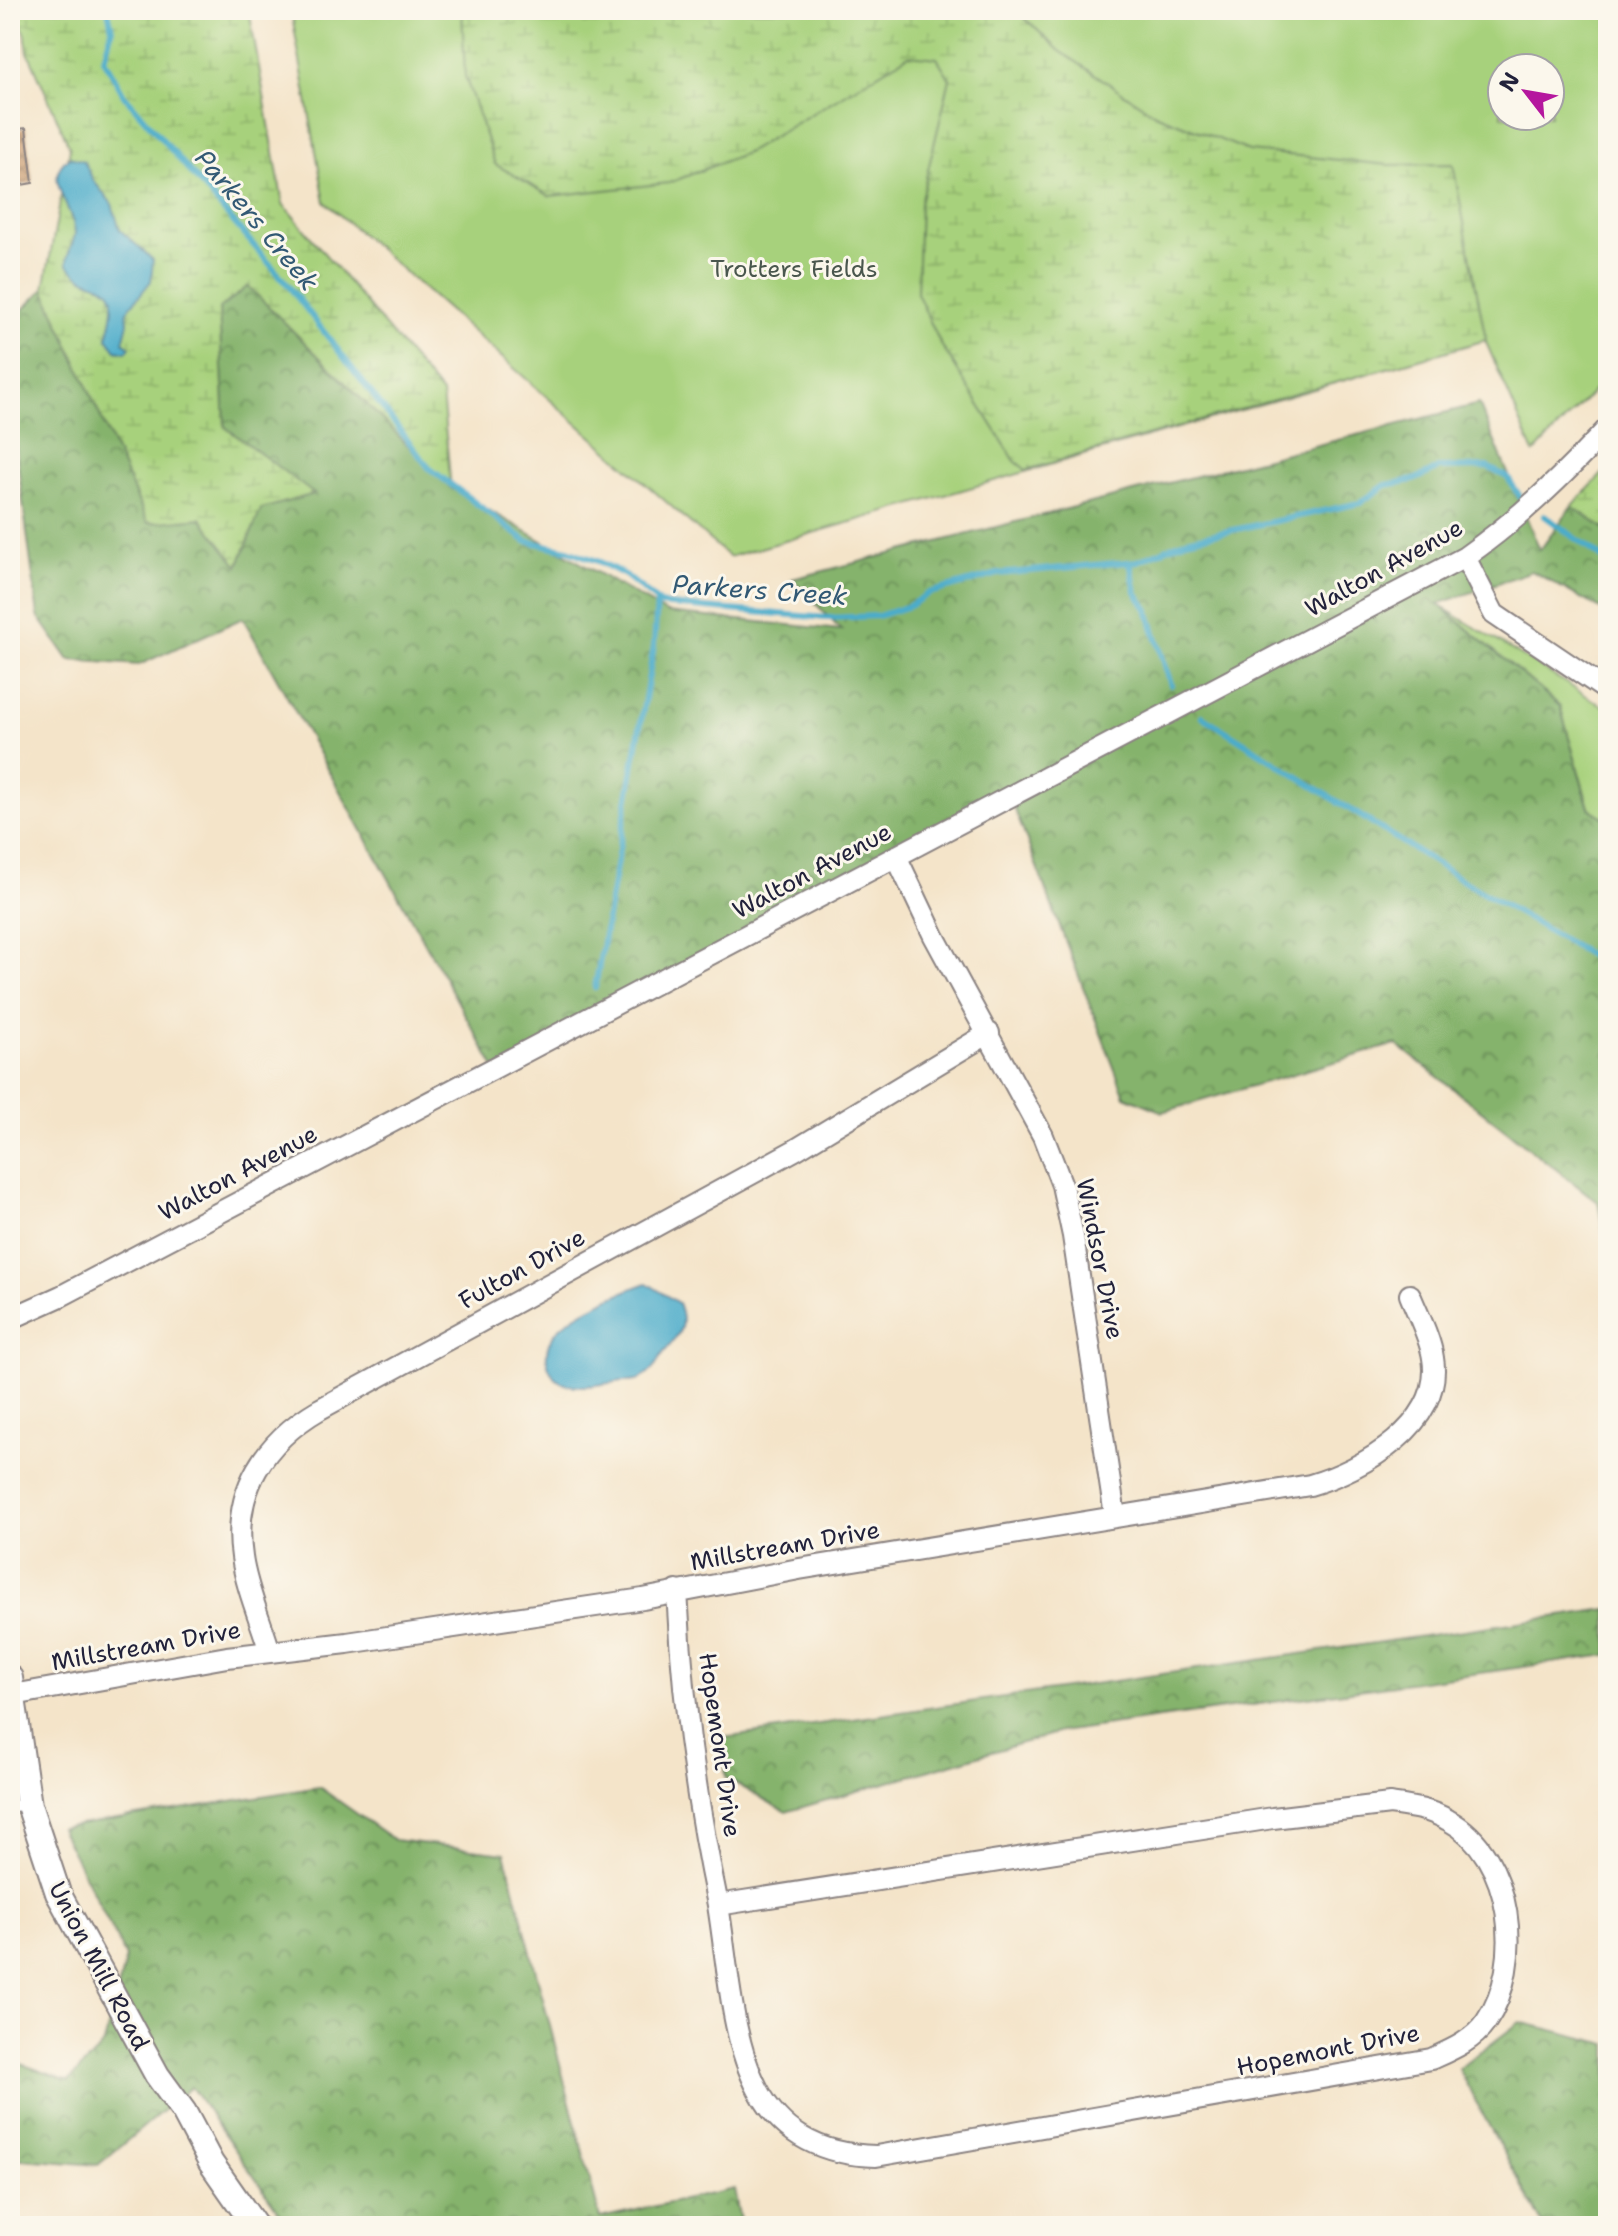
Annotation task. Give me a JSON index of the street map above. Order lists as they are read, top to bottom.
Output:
{
  "streets": {
    "street": [
      "Walton Avenue",
      "Windsor Drive",
      "Fulton Drive",
      "Millstream Drive",
      "Hopemont Drive",
      "Union Mill Road"
    ]
  },
  "crossings": [
    ["Walton Avenue", "Windsor Drive"],
    ["Windsor Drive", "Fulton Drive"],
    ["Windsor Drive", "Millstream Drive"],
    ["Fulton Drive", "Millstream Drive"],
    ["Millstream Drive", "Hopemont Drive"],
    ["Millstream Drive", "Union Mill Road"]
  ],
  "water": ["Parkers Creek"],
  "parks": ["Trotters Fields"],
  "north": "top left"
}
